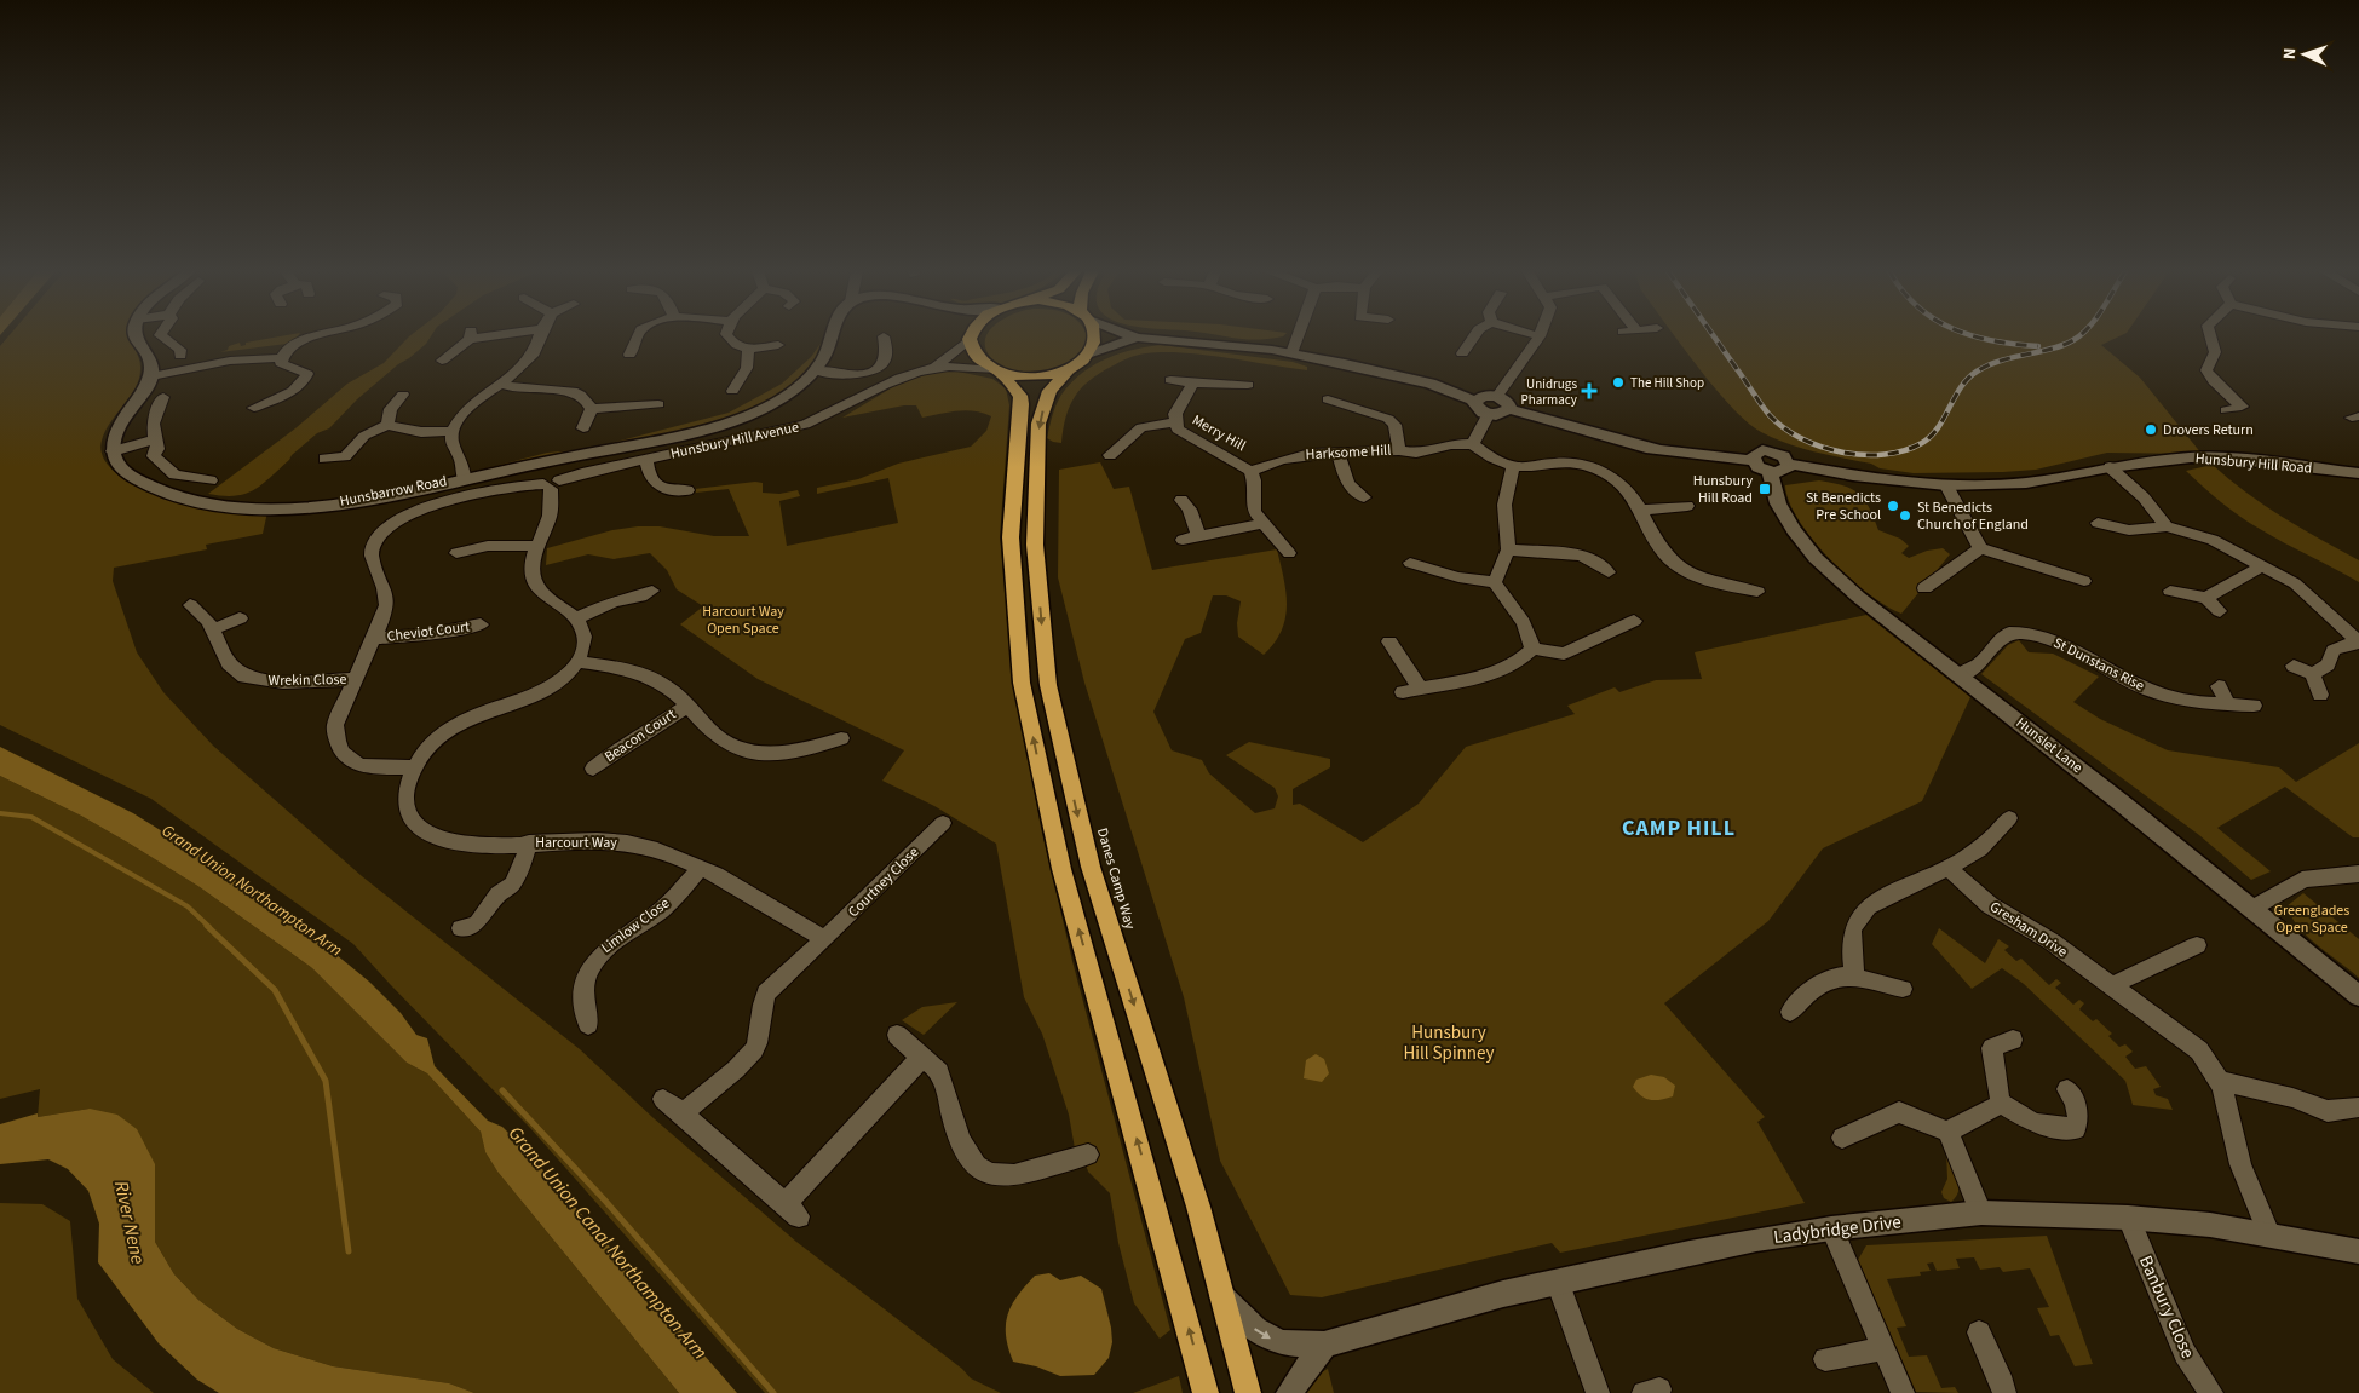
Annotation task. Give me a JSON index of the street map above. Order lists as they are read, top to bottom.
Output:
{
  "streets": {
    "highway": ["Danes Camp Way"],
    "street": [
      "Merry Hill",
      "Hunsbury Hill Avenue",
      "Harksome Hill",
      "Hunsbury Hill Road",
      "Hunsbarrow Road",
      "Cheviot Court",
      "St Dunstans Rise",
      "Wrekin Close",
      "Beacon Court",
      "Hunslet Lane",
      "Harcourt Way",
      "Courtney Close",
      "Limlow Close",
      "Gresham Drive",
      "Ladybridge Drive",
      "Banbury Close"
    ]
  },
  "crossings": [
    ["Merry Hill", "Harksome Hill"],
    ["Hunsbury Hill Avenue", "Cheviot Court"],
    ["Hunsbury Hill Avenue", "Wrekin Close"],
    ["Hunsbury Hill Avenue", "Harcourt Way"],
    ["St Dunstans Rise", "Hunslet Lane"],
    ["Harcourt Way", "Courtney Close"],
    ["Harcourt Way", "Limlow Close"],
    ["Danes Camp Way", "Ladybridge Drive"],
    ["Gresham Drive", "Ladybridge Drive"],
    ["Ladybridge Drive", "Banbury Close"]
  ],
  "districts": ["CAMP HILL"],
  "water": ["Grand Union Northampton Arm", "River Nene", "Grand Union Canal Northampton Arm"],
  "parks": ["Harcourt Way Open Space", "Greenglades Open Space", "Hunsbury Hill Spinney"],
  "places": {
    "other": [
      "The Hill Shop",
      "Drovers Return",
      "St Benedicts Pre School",
      "St Benedicts Church of England"
    ],
    "health": ["Unidrugs Pharmacy"],
    "transit": ["Hunsbury Hill Road"]
  },
  "north": "left"
}
